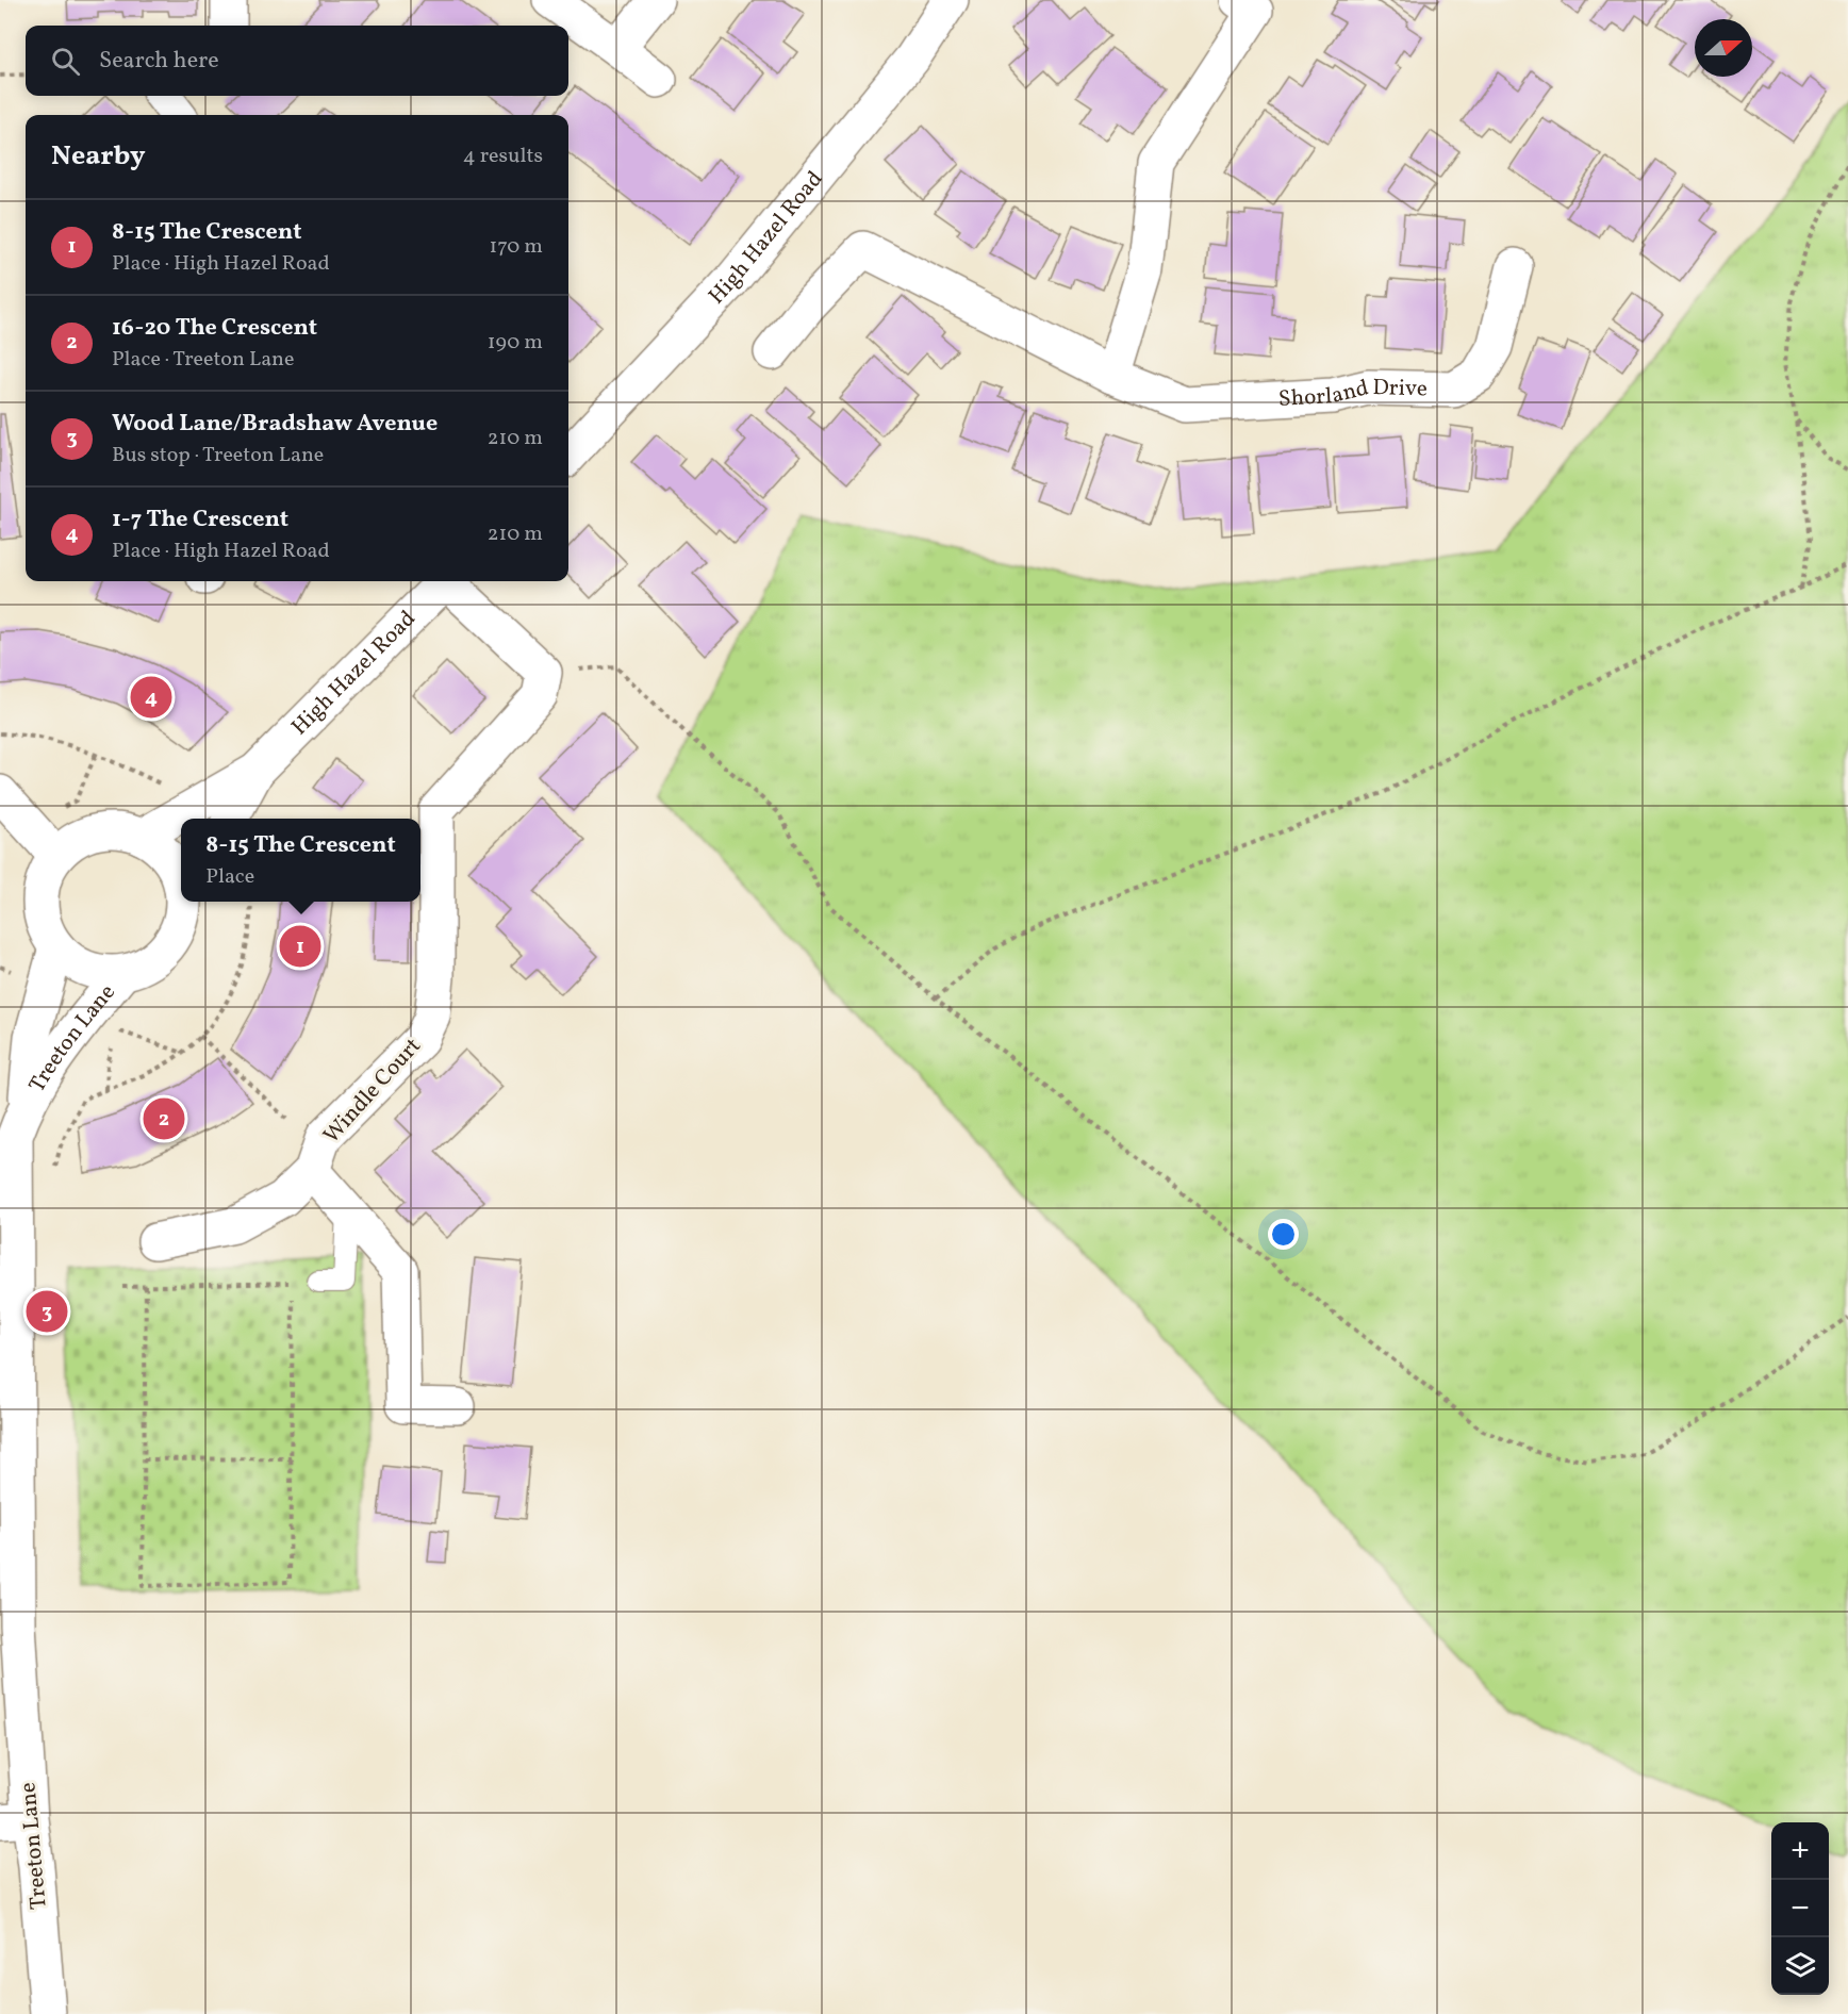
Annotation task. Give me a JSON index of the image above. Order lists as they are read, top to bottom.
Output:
{
  "streets": {
    "street": [
      "High Hazel Road",
      "Shorland Drive",
      "Treeton Lane",
      "Windle Court"
    ]
  },
  "north": "right",
  "page": {
    "search": "Search here",
    "heading": ["Nearby", "4 results"],
    "list": [
      {
        "mark": "1",
        "name": "8-15 The Crescent",
        "note": "Place · High Hazel Road",
        "value": "170 m"
      },
      {
        "mark": "2",
        "name": "16-20 The Crescent",
        "note": "Place · Treeton Lane",
        "value": "190 m"
      },
      {
        "mark": "3",
        "name": "Wood Lane/Bradshaw Avenue",
        "note": "Bus stop · Treeton Lane",
        "value": "210 m"
      },
      {
        "mark": "4",
        "name": "1-7 The Crescent",
        "note": "Place · High Hazel Road",
        "value": "210 m"
      }
    ],
    "pins": [
      "4",
      "1",
      "2",
      "3"
    ],
    "popup": ["8-15 The Crescent", "Place"],
    "map_buttons": ["+", "−"]
  }
}
